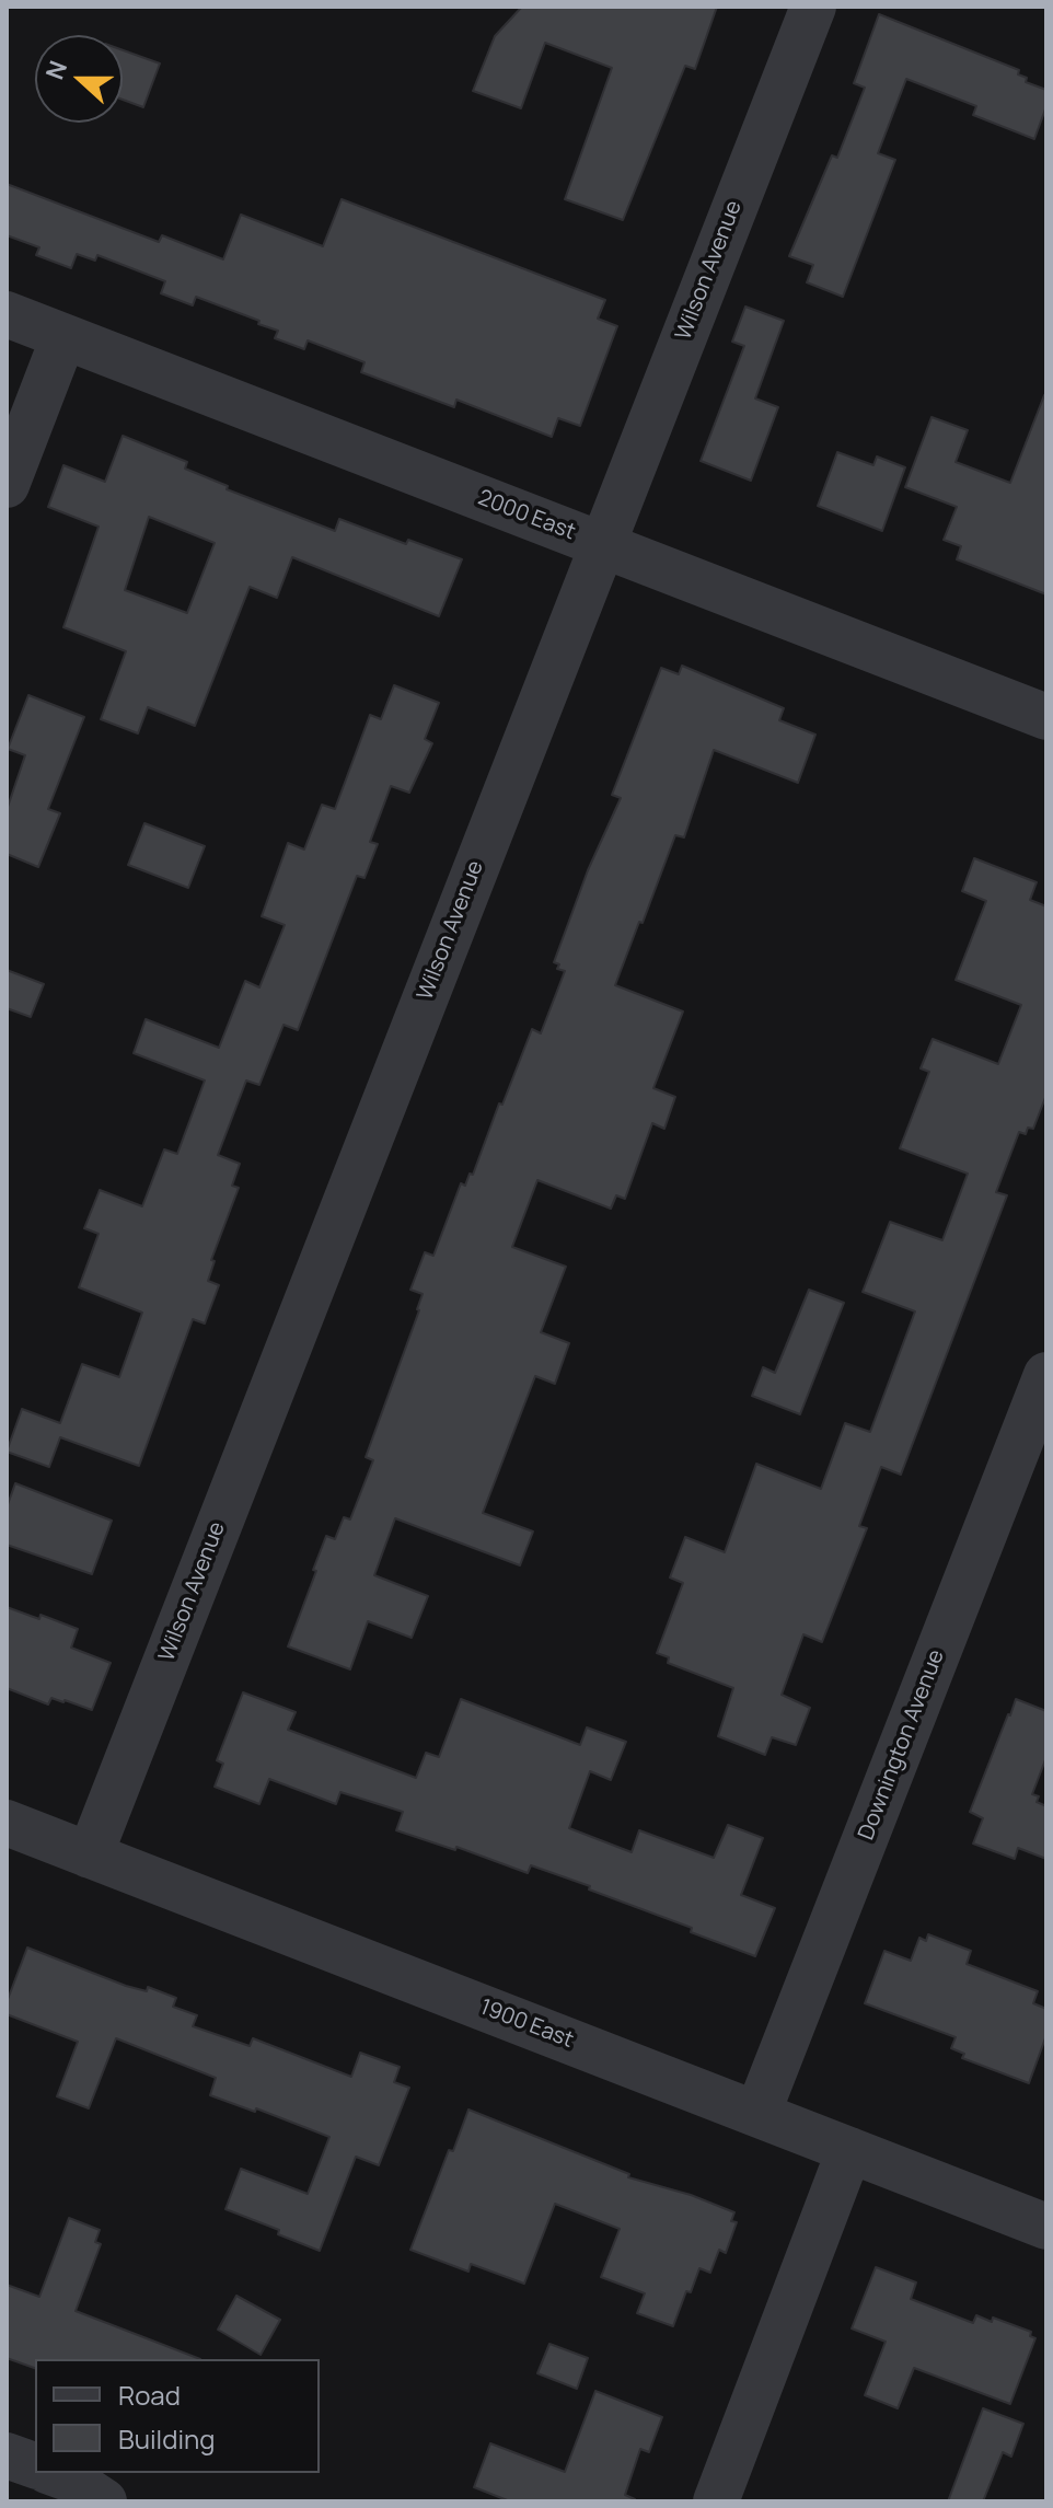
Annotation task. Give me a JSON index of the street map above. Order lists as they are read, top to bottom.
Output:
{
  "streets": {
    "street": [
      "Wilson Avenue",
      "2000 East",
      "Downington Avenue",
      "1900 East"
    ]
  },
  "crossings": [
    ["Wilson Avenue", "2000 East"],
    ["Wilson Avenue", "1900 East"],
    ["Downington Avenue", "1900 East"]
  ],
  "legend": ["Road", "Building"],
  "north": "left"
}
